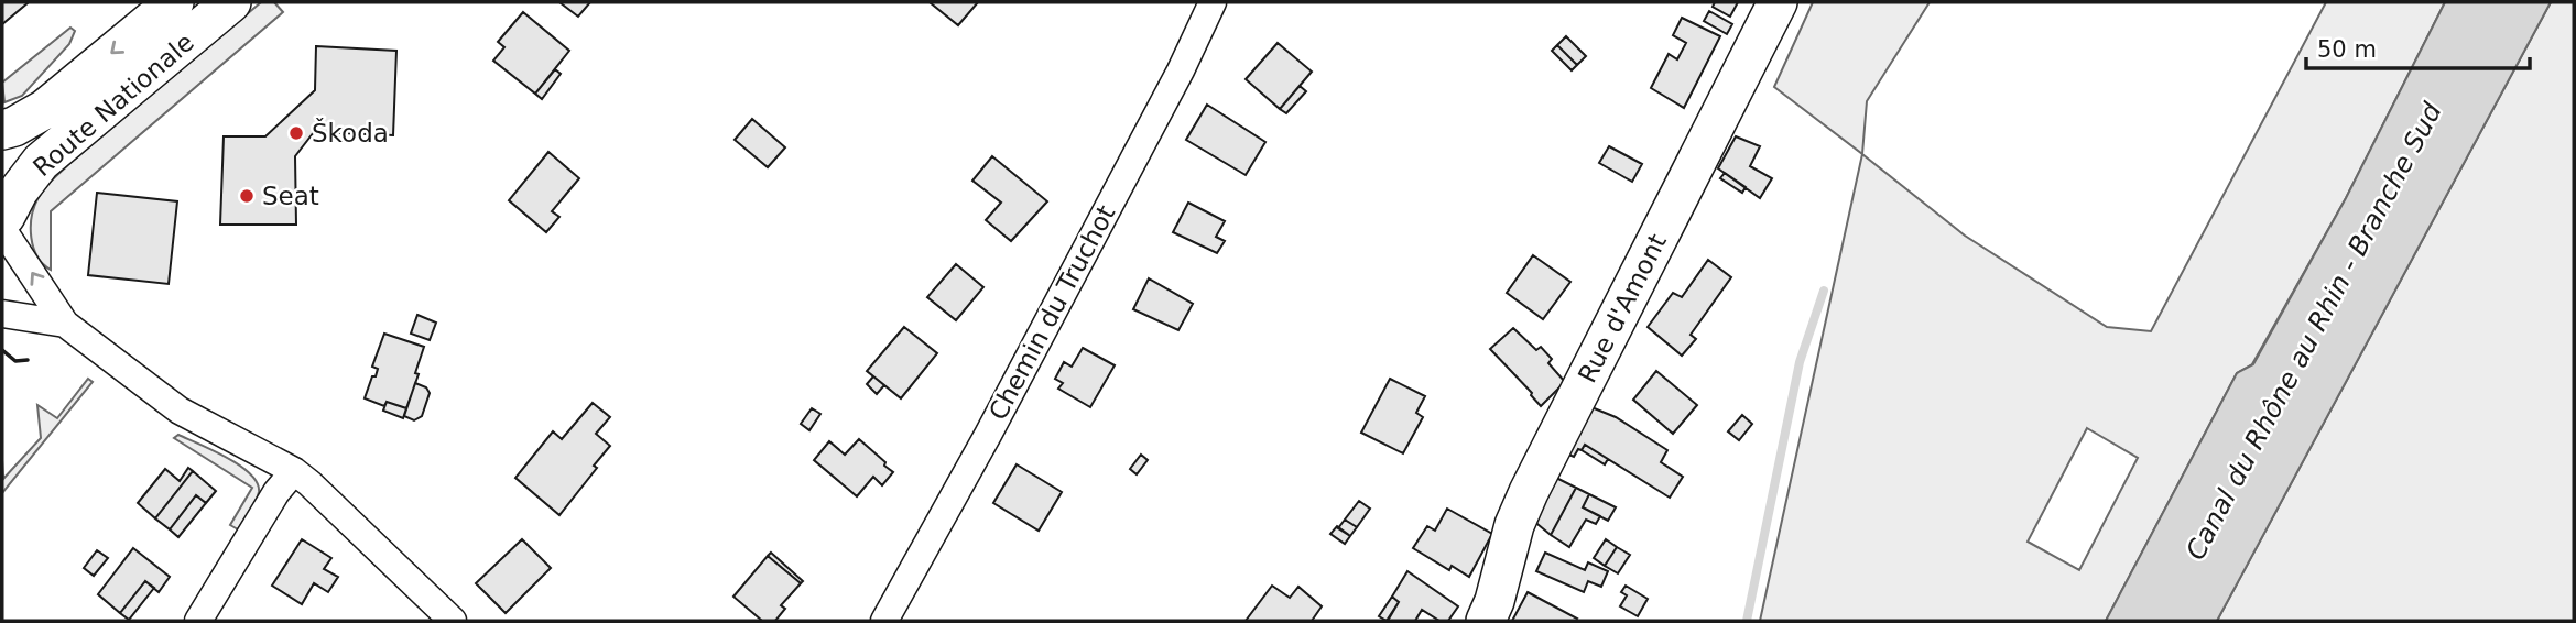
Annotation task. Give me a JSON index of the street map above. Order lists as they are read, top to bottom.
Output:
{
  "streets": {
    "street": ["Route Nationale", "Rue d'Amont", "Chemin du Truchot"]
  },
  "water": ["Canal du Rhône au Rhin - Branche Sud"],
  "places": ["Škoda", "Seat"],
  "scale_bar": "50 m"
}
